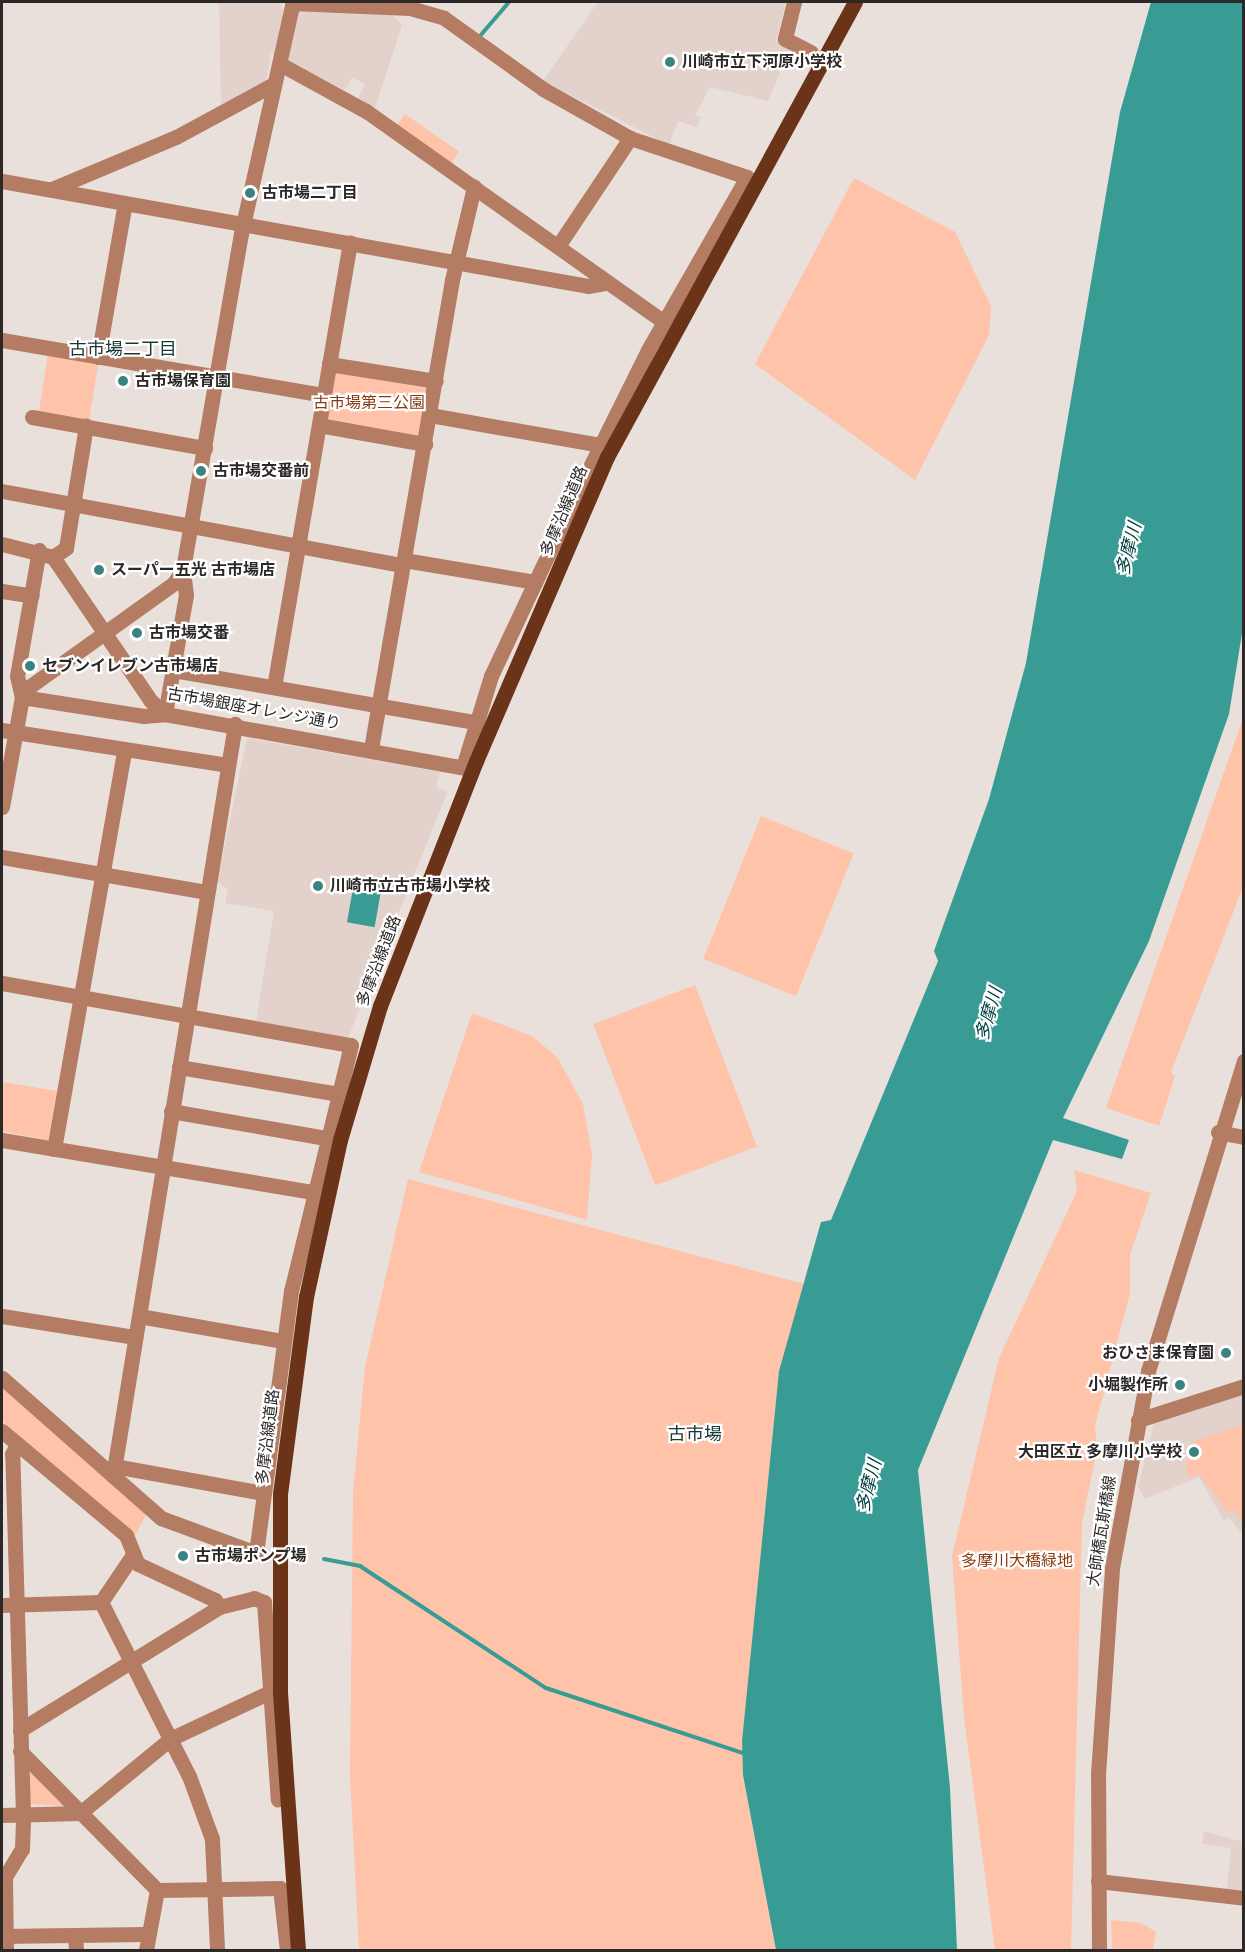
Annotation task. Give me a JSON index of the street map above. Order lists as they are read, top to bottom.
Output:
{
  "streets": {
    "main road": ["多摩沿線道路"],
    "street": ["古市場銀座オレンジ通り", "大師橋瓦斯橋線"]
  },
  "crossings": [
    ["多摩沿線道路", "古市場銀座オレンジ通り"]
  ],
  "districts": ["古市場二丁目", "古市場"],
  "water": ["多摩川"],
  "parks": ["古市場第三公園", "多摩川大橋緑地"],
  "places": [
    "川崎市立下河原小学校",
    "古市場二丁目",
    "古市場保育園",
    "古市場交番前",
    "スーパー五光 古市場店",
    "古市場交番",
    "セブンイレブン古市場店",
    "川崎市立古市場小学校",
    "おひさま保育園",
    "小堀製作所",
    "大田区立 多摩川小学校",
    "古市場ポンプ場"
  ]
}
